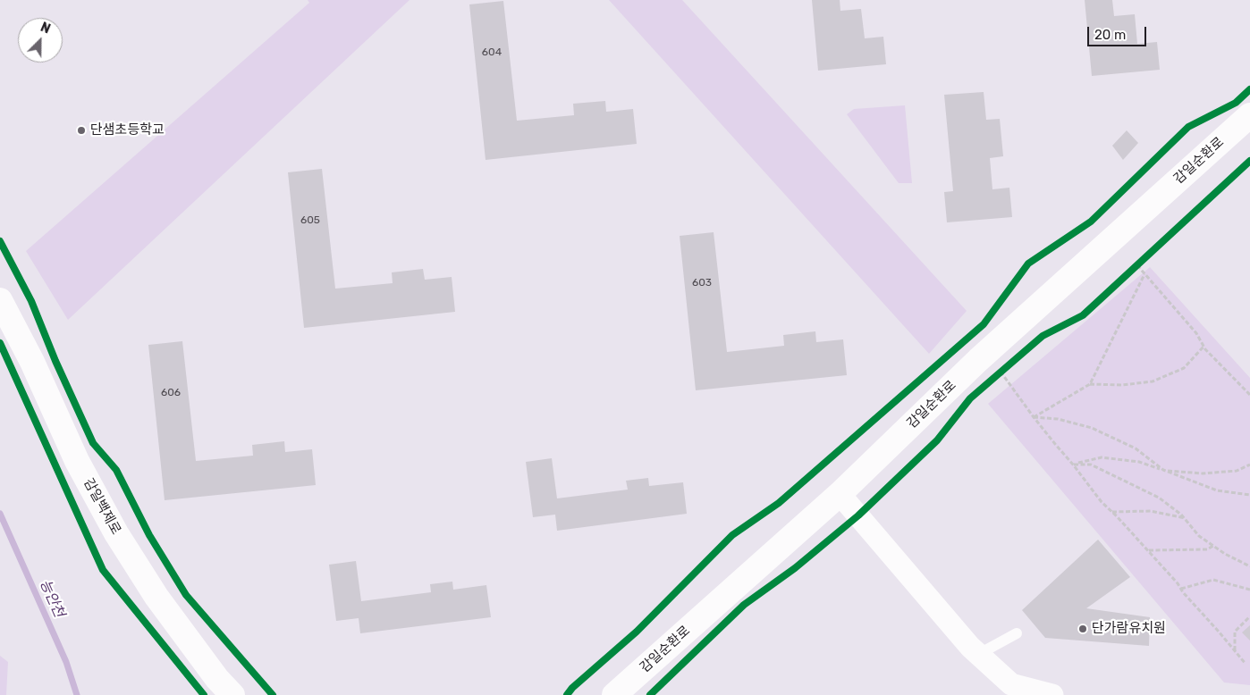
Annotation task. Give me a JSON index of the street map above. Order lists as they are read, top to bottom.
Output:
{
  "streets": {
    "street": ["감일순환로", "감일백제로"]
  },
  "water": ["능안천"],
  "places": ["단샘초등학교", "단가람유치원"],
  "house_numbers": [
    "604",
    "605",
    "603",
    "606"
  ],
  "scale_bar": "20 m",
  "north": "top right"
}
